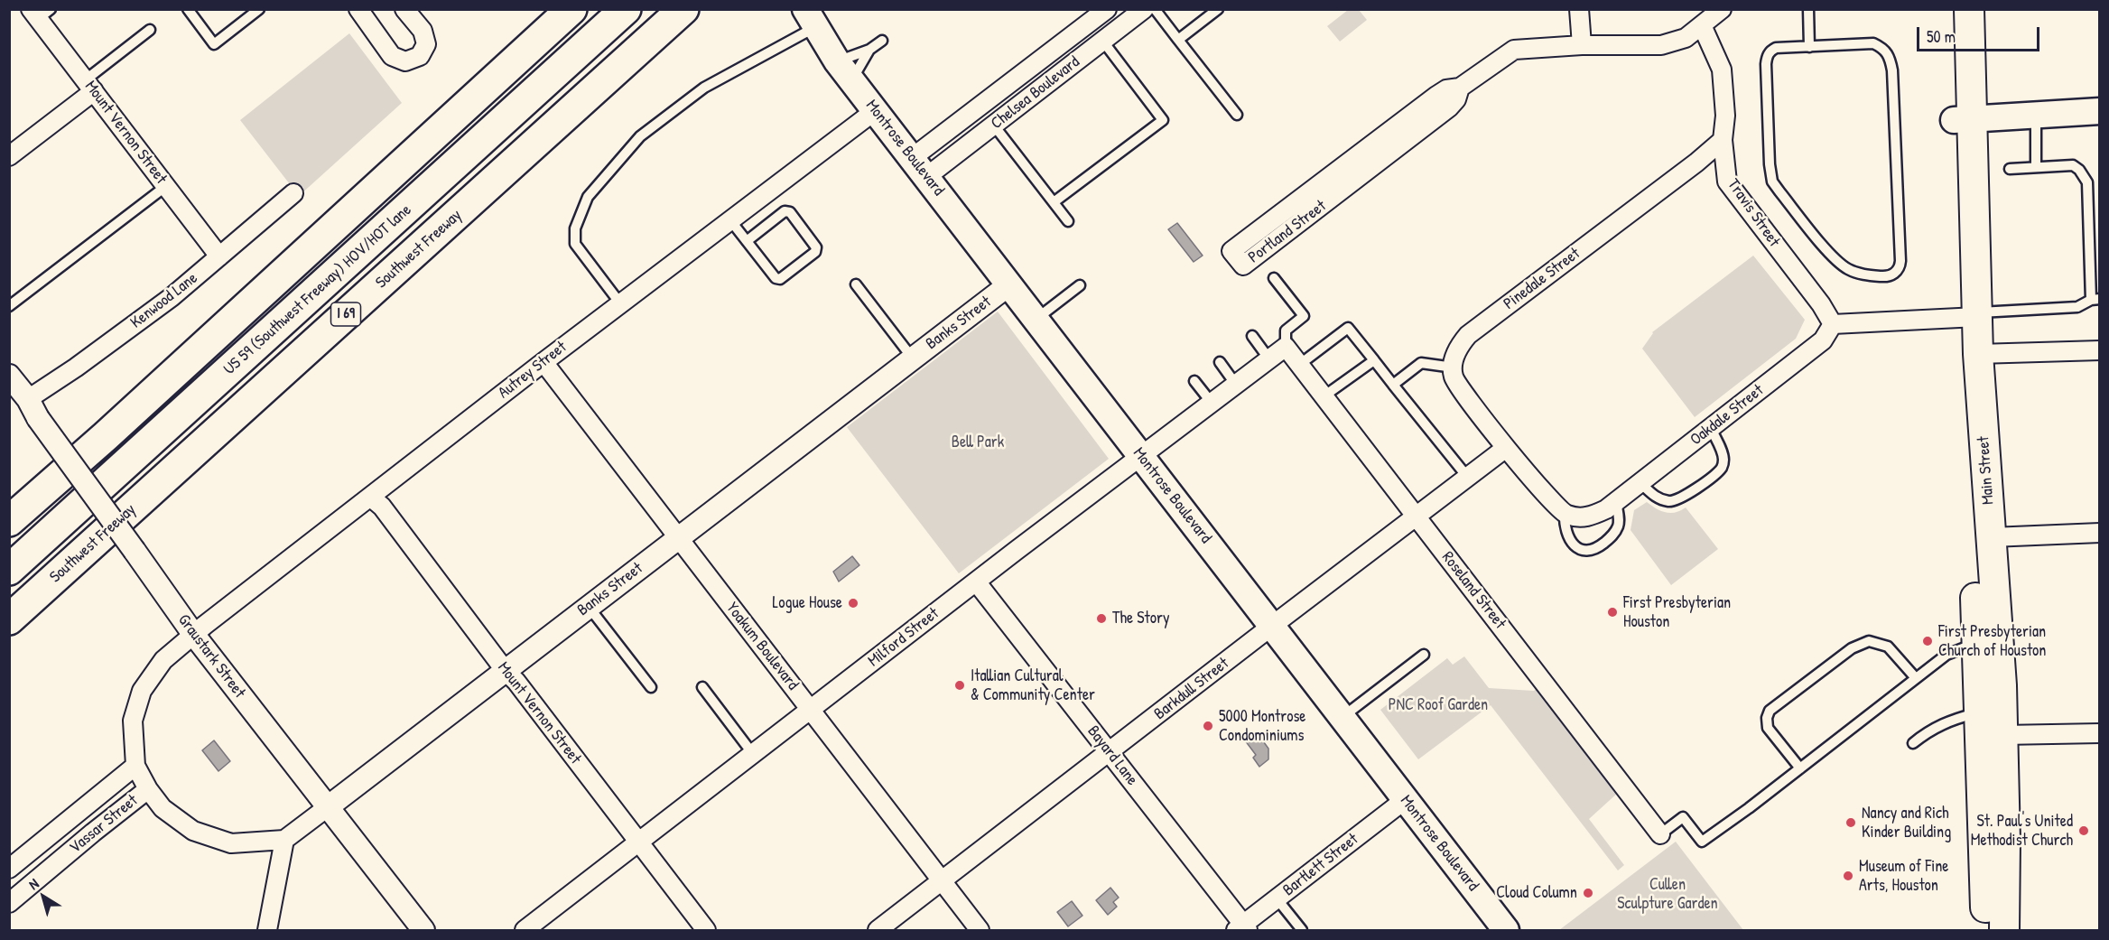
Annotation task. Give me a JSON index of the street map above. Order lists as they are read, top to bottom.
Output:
{
  "streets": {
    "highway": ["Southwest Freeway", "US 59 (Southwest Freeway) HOV/HOT lane", "I 69"],
    "main road": ["Montrose Boulevard", "Main Street"],
    "street": [
      "Chelsea Boulevard",
      "Mount Vernon Street",
      "Travis Street",
      "Portland Street",
      "Pinedale Street",
      "Kenwood Lane",
      "Banks Street",
      "Autrey Street",
      "Oakdale Street",
      "Roseland Street",
      "Milford Street",
      "Yoakum Boulevard",
      "Graustark Street",
      "Barkdull Street",
      "Bayard Lane",
      "Vassar Street",
      "Bartlett Street"
    ]
  },
  "crossings": [
    ["Chelsea Boulevard", "Montrose Boulevard"],
    ["Mount Vernon Street", "Kenwood Lane"],
    ["Mount Vernon Street", "Banks Street"],
    ["Mount Vernon Street", "Autrey Street"],
    ["Mount Vernon Street", "Milford Street"],
    ["Montrose Boulevard", "Banks Street"],
    ["Montrose Boulevard", "Autrey Street"],
    ["Montrose Boulevard", "Milford Street"],
    ["Montrose Boulevard", "Barkdull Street"],
    ["Montrose Boulevard", "Bartlett Street"],
    ["Travis Street", "Portland Street"],
    ["Travis Street", "Pinedale Street"],
    ["Travis Street", "Oakdale Street"],
    ["Kenwood Lane", "Graustark Street"],
    ["Banks Street", "Yoakum Boulevard"],
    ["Banks Street", "Graustark Street"],
    ["Banks Street", "Vassar Street"],
    ["Autrey Street", "Yoakum Boulevard"],
    ["Autrey Street", "Graustark Street"],
    ["Autrey Street", "Vassar Street"],
    ["Roseland Street", "Milford Street"],
    ["Roseland Street", "Barkdull Street"],
    ["Milford Street", "Yoakum Boulevard"],
    ["Milford Street", "Bayard Lane"],
    ["Yoakum Boulevard", "Barkdull Street"],
    ["Graustark Street", "Vassar Street"],
    ["Barkdull Street", "Bayard Lane"],
    ["Bayard Lane", "Bartlett Street"]
  ],
  "parks": ["Bell Park", "PNC Roof Garden", "Cullen Sculpture Garden"],
  "places": [
    "Logue House",
    "First Presbyterian Houston",
    "The Story",
    "First Presbyterian Church of Houston",
    "Itallian Cultural & Community Center",
    "5000 Montrose Condominiums",
    "Nancy and Rich Kinder Building",
    "St. Paul's United Methodist Church",
    "Museum of Fine Arts, Houston",
    "Cloud Column"
  ],
  "scale_bar": "50 m",
  "north": "top left"
}
